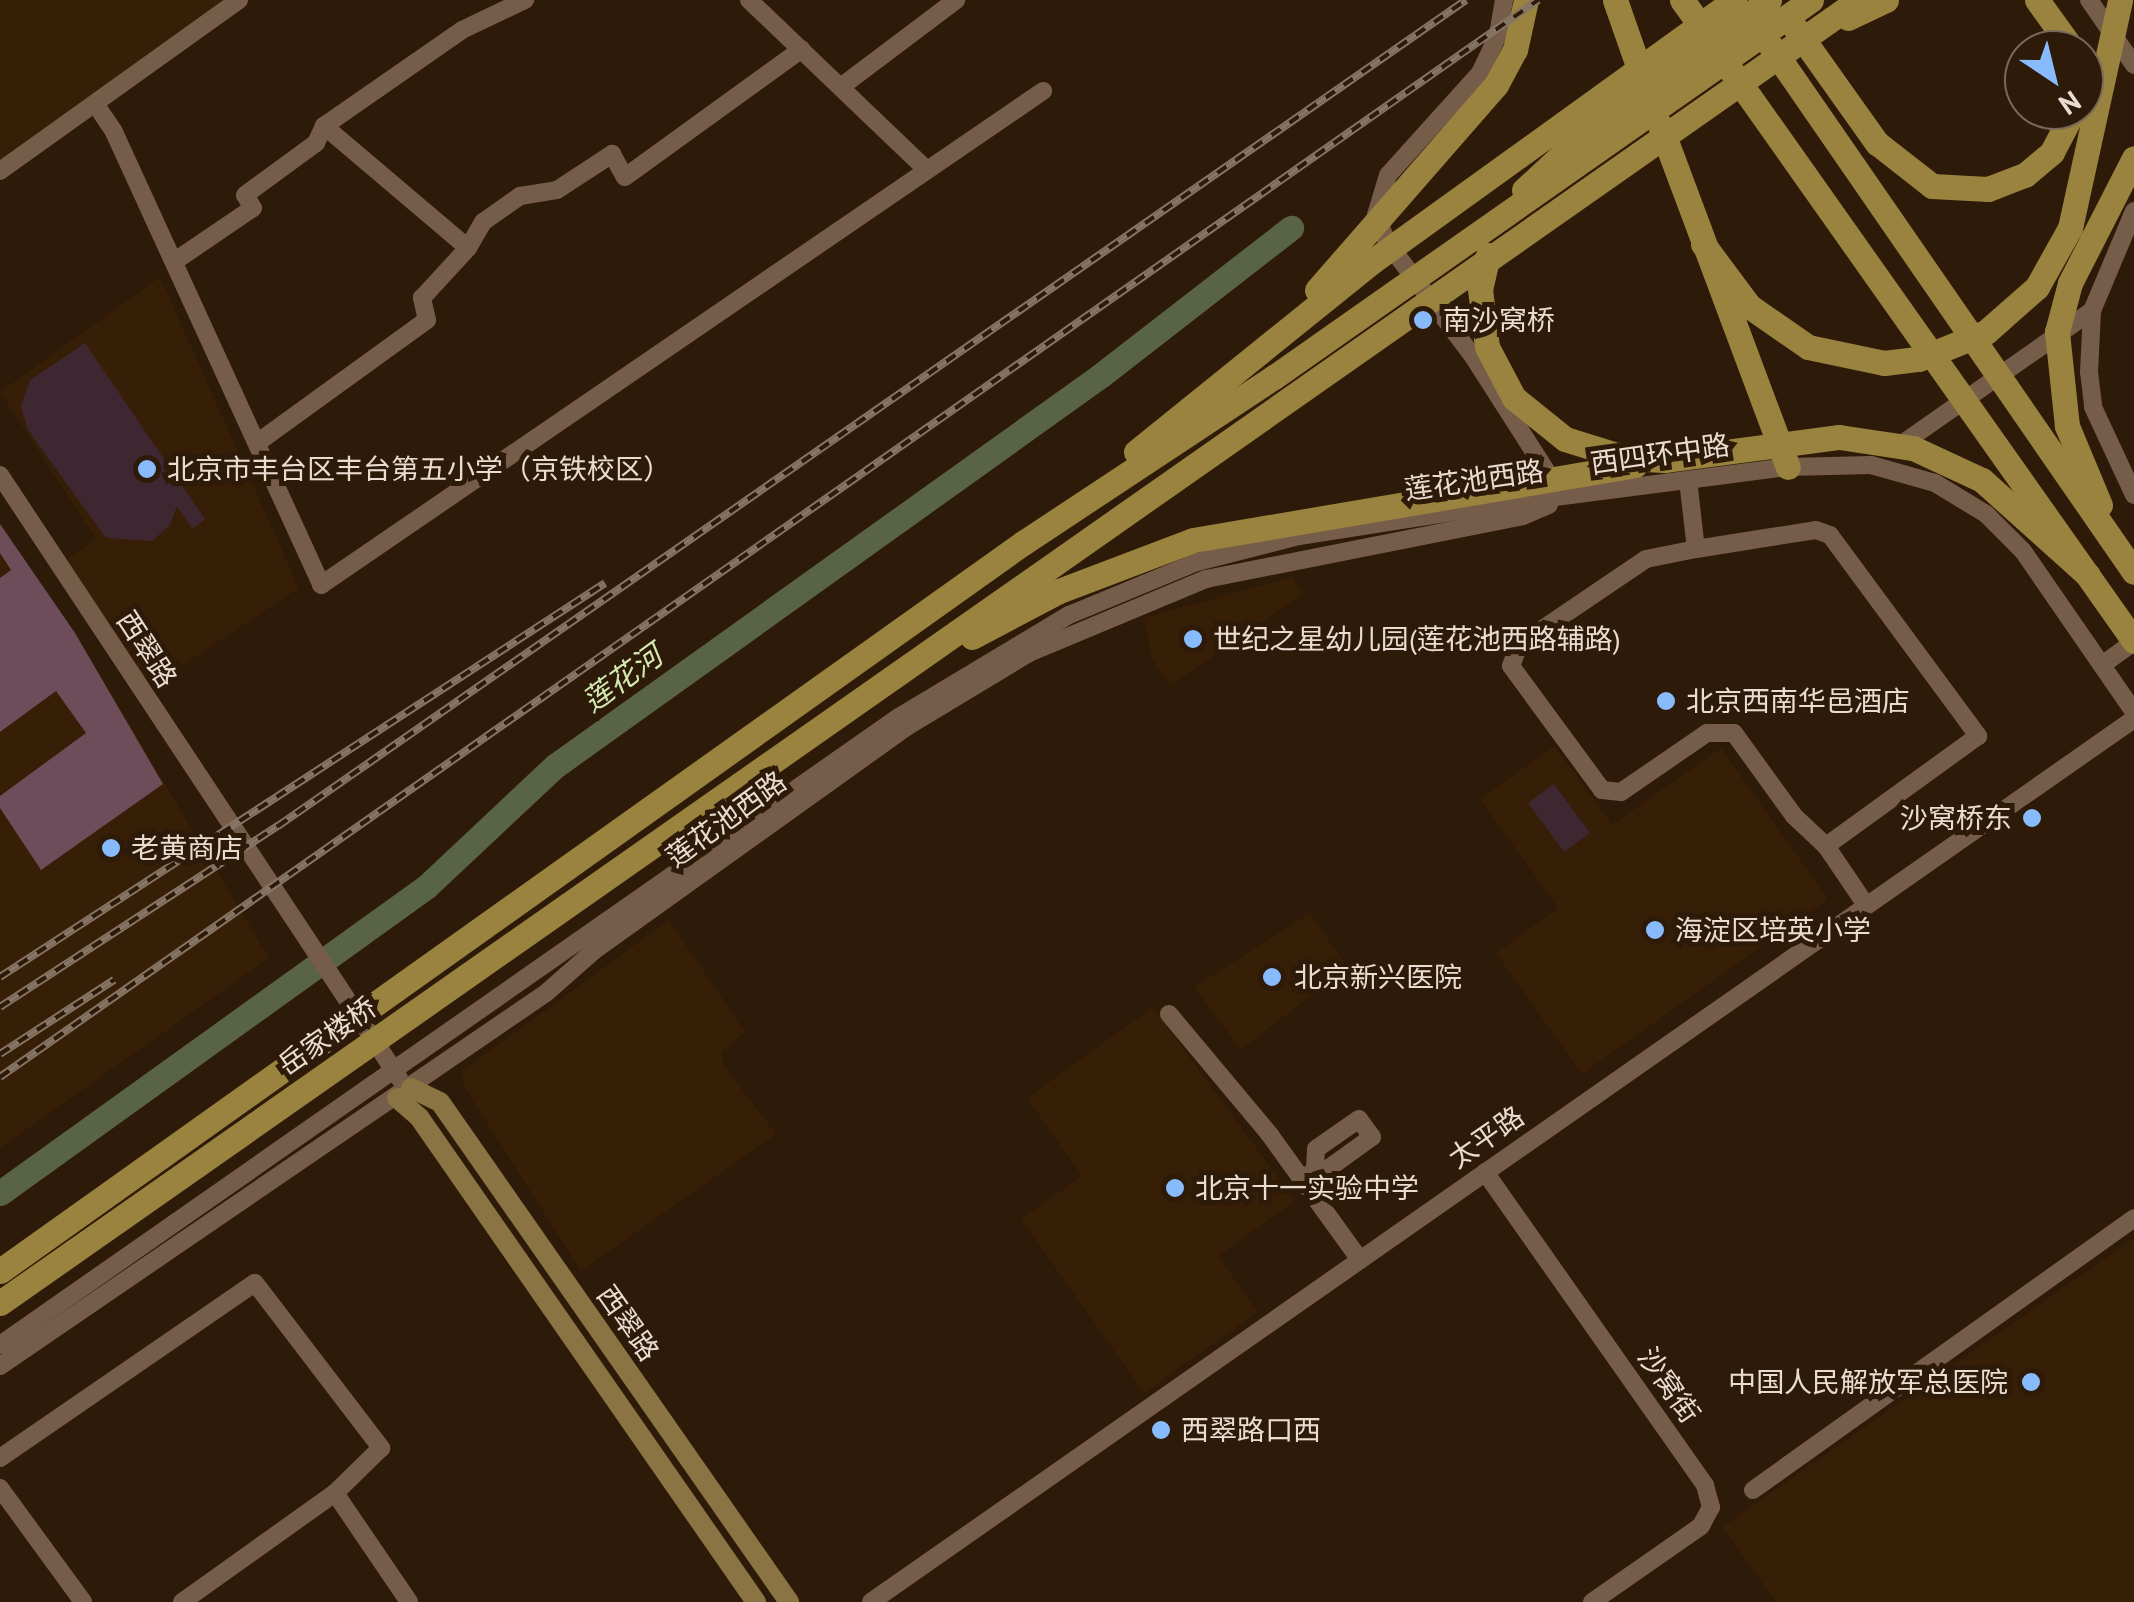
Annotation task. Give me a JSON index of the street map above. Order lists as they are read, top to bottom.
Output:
{
  "streets": {
    "highway": ["莲花池西路", "岳家楼桥"],
    "main road": ["西翠路"],
    "street": ["西四环中路", "太平路", "沙窝街"]
  },
  "crossings": [
    ["西四环中路", "莲花池西路"],
    ["西四环中路", "太平路"],
    ["莲花池西路", "西翠路"],
    ["莲花池西路", "岳家楼桥"],
    ["太平路", "沙窝街"]
  ],
  "water": ["莲花河"],
  "places": [
    "南沙窝桥",
    "北京市丰台区丰台第五小学（京铁校区）",
    "世纪之星幼儿园(莲花池西路辅路)",
    "北京西南华邑酒店",
    "沙窝桥东",
    "老黄商店",
    "海淀区培英小学",
    "北京新兴医院",
    "北京十一实验中学",
    "中国人民解放军总医院",
    "西翠路口西"
  ],
  "north": "bottom right"
}
